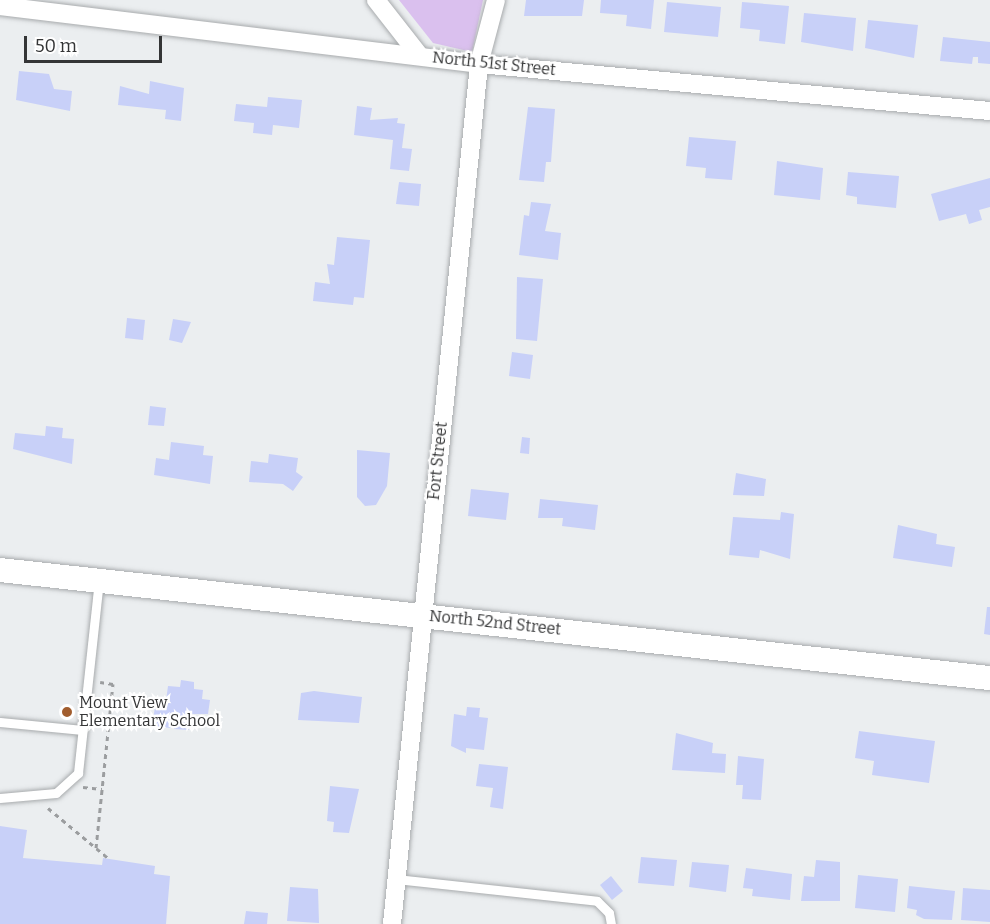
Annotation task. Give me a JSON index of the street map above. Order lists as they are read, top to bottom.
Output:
{
  "streets": {
    "main road": ["North 52nd Street"],
    "street": ["North 51st Street", "Fort Street"]
  },
  "crossings": [
    ["North 51st Street", "Fort Street"],
    ["Fort Street", "North 52nd Street"]
  ],
  "places": ["Mount View Elementary School"],
  "scale_bar": "50 m"
}
